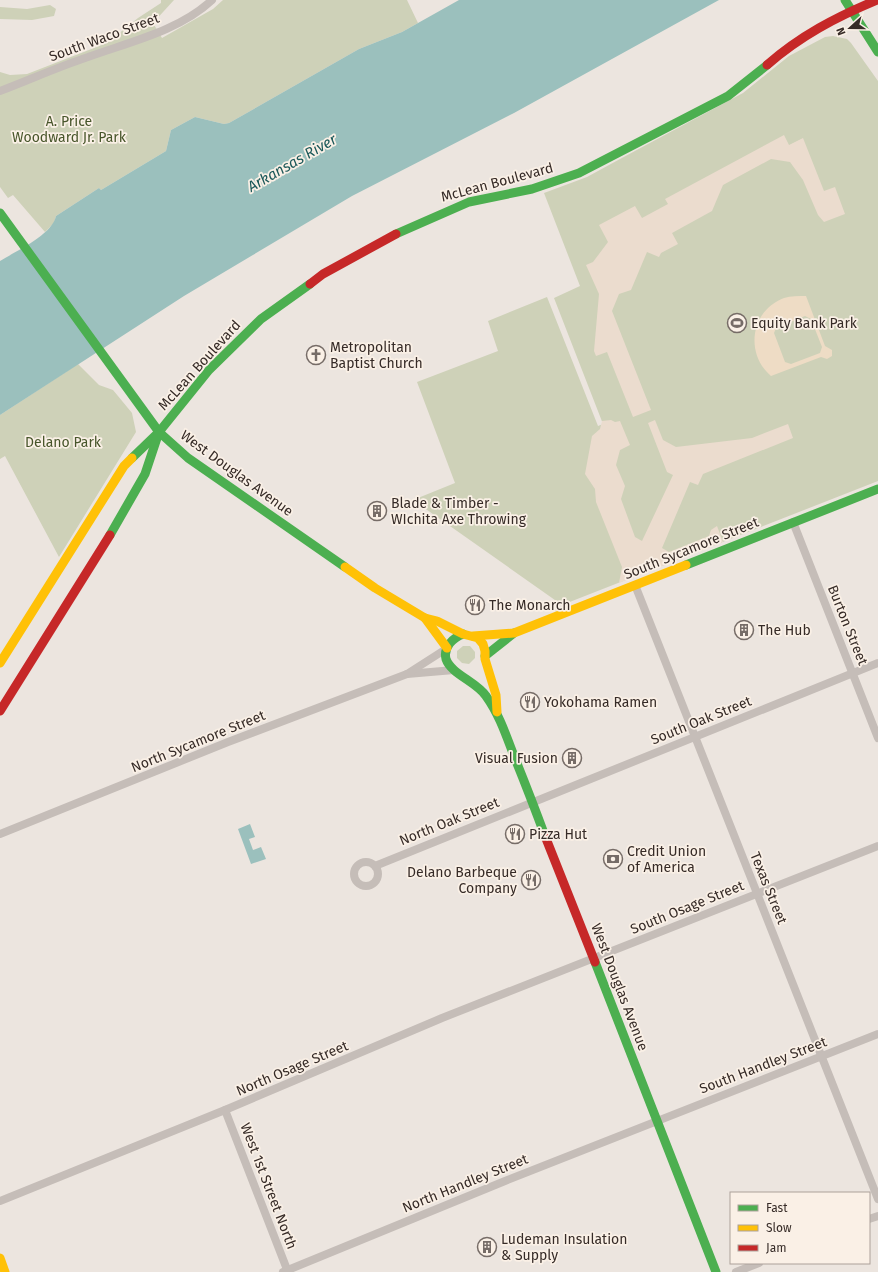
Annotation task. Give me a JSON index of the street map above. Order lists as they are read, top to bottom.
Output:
{
  "streets": {
    "main road": ["McLean Boulevard", "West Douglas Avenue", "South Sycamore Street"],
    "street": [
      "South Waco Street",
      "Burton Street",
      "South Oak Street",
      "North Sycamore Street",
      "North Oak Street",
      "Texas Street",
      "South Osage Street",
      "South Handley Street",
      "North Osage Street",
      "North Handley Street",
      "West 1st Street North"
    ]
  },
  "crossings": [
    ["McLean Boulevard", "West Douglas Avenue"],
    ["West Douglas Avenue", "South Sycamore Street"],
    ["West Douglas Avenue", "South Oak Street"],
    ["West Douglas Avenue", "North Sycamore Street"],
    ["West Douglas Avenue", "North Oak Street"],
    ["West Douglas Avenue", "South Osage Street"],
    ["West Douglas Avenue", "South Handley Street"],
    ["West Douglas Avenue", "North Osage Street"],
    ["West Douglas Avenue", "North Handley Street"],
    ["South Sycamore Street", "Burton Street"],
    ["South Sycamore Street", "North Sycamore Street"],
    ["South Sycamore Street", "Texas Street"],
    ["Burton Street", "South Oak Street"],
    ["South Oak Street", "North Oak Street"],
    ["South Oak Street", "Texas Street"],
    ["Texas Street", "South Osage Street"],
    ["Texas Street", "South Handley Street"],
    ["South Osage Street", "North Osage Street"],
    ["South Handley Street", "North Handley Street"],
    ["North Osage Street", "West 1st Street North"],
    ["North Handley Street", "West 1st Street North"]
  ],
  "water": ["Arkansas River"],
  "parks": ["A. Price Woodward Jr. Park", "Delano Park"],
  "places": {
    "sports": ["Equity Bank Park"],
    "church": ["Metropolitan Baptist Church"],
    "building": [
      "Blade & Timber - WIchita Axe Throwing",
      "The Hub",
      "Visual Fusion",
      "Ludeman Insulation & Supply"
    ],
    "restaurant": [
      "The Monarch",
      "Yokohama Ramen",
      "Pizza Hut",
      "Delano Barbeque Company"
    ],
    "bank": ["Credit Union of America"]
  },
  "legend": ["Fast", "Slow", "Jam"],
  "north": "left"
}
